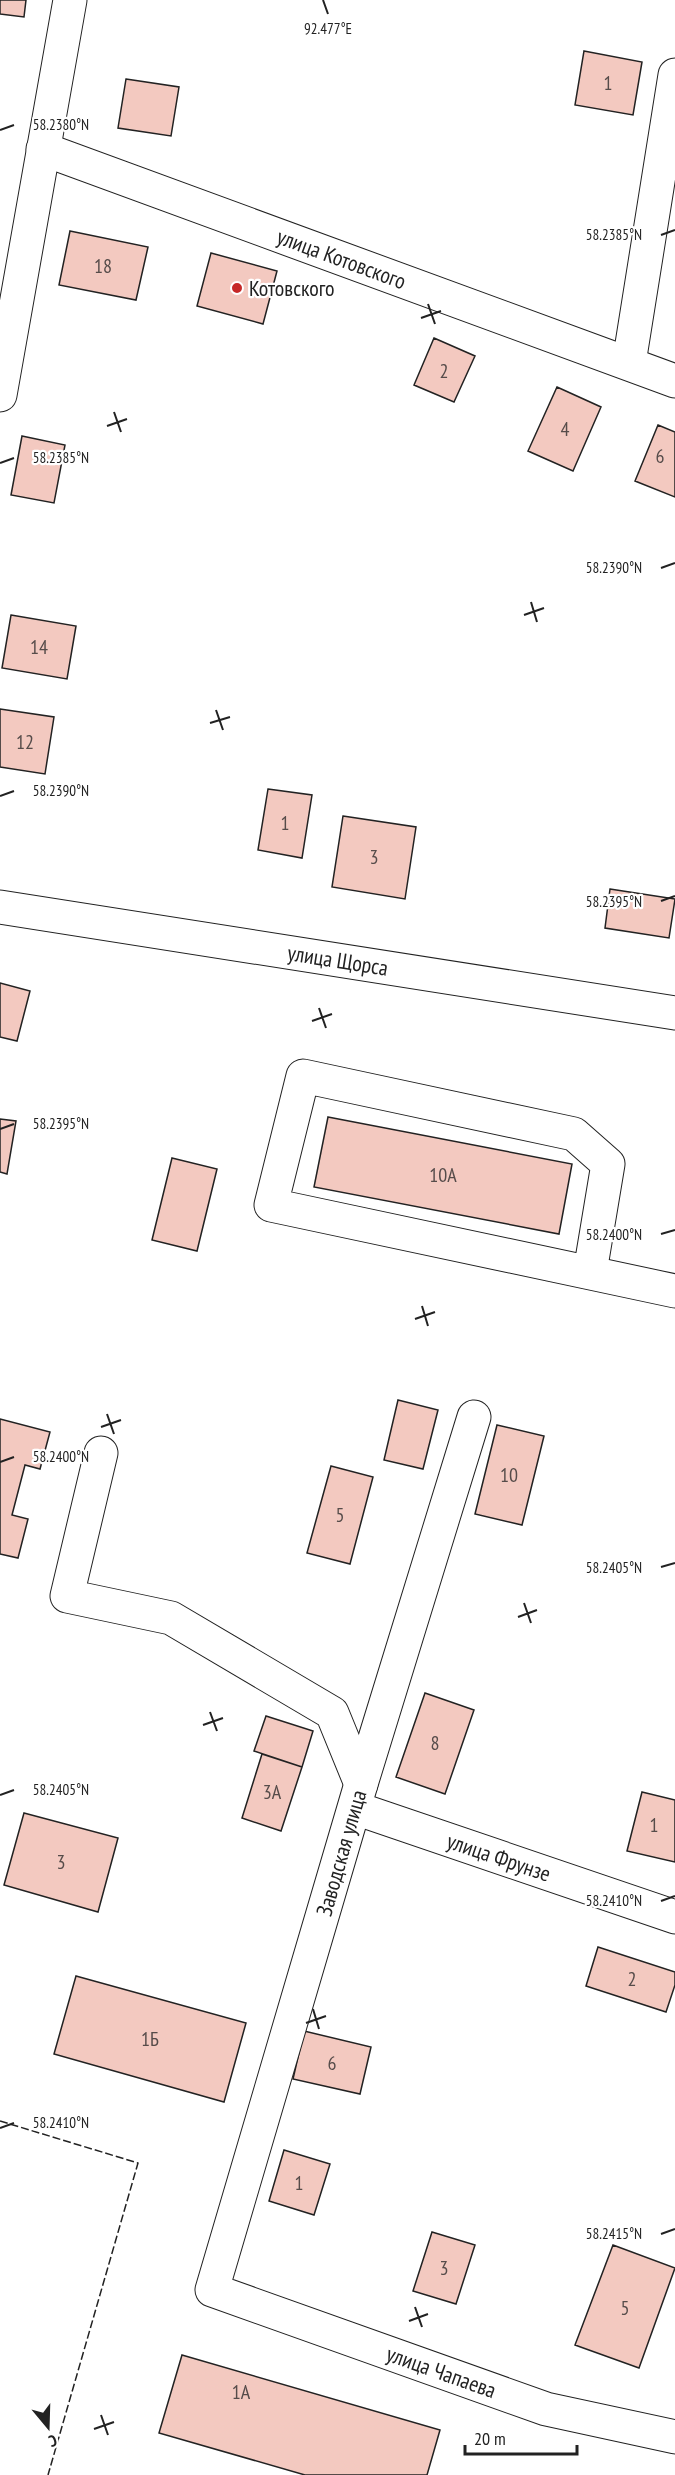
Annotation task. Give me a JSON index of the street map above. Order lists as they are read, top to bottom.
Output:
{
  "streets": {
    "street": [
      "улица Котовского",
      "улица Щорса",
      "Заводская улица",
      "улица Фрунзе",
      "улица Чапаева"
    ]
  },
  "crossings": [
    ["Заводская улица", "улица Фрунзе"],
    ["Заводская улица", "улица Чапаева"]
  ],
  "places": ["Котовского"],
  "house_numbers": [
    "1",
    "18",
    "2",
    "4",
    "6",
    "14",
    "12",
    "1",
    "3",
    "10А",
    "10",
    "5",
    "8",
    "3А",
    "1",
    "3",
    "2",
    "1Б",
    "6",
    "1",
    "3",
    "5",
    "1А"
  ],
  "scale_bar": "20 m",
  "north": "bottom",
  "coordinates": [
    "92.477°E",
    "58.2380°N",
    "58.2385°N",
    "58.2390°N",
    "58.2395°N",
    "58.2400°N",
    "58.2405°N",
    "58.2410°N",
    "58.2415°N"
  ]
}
